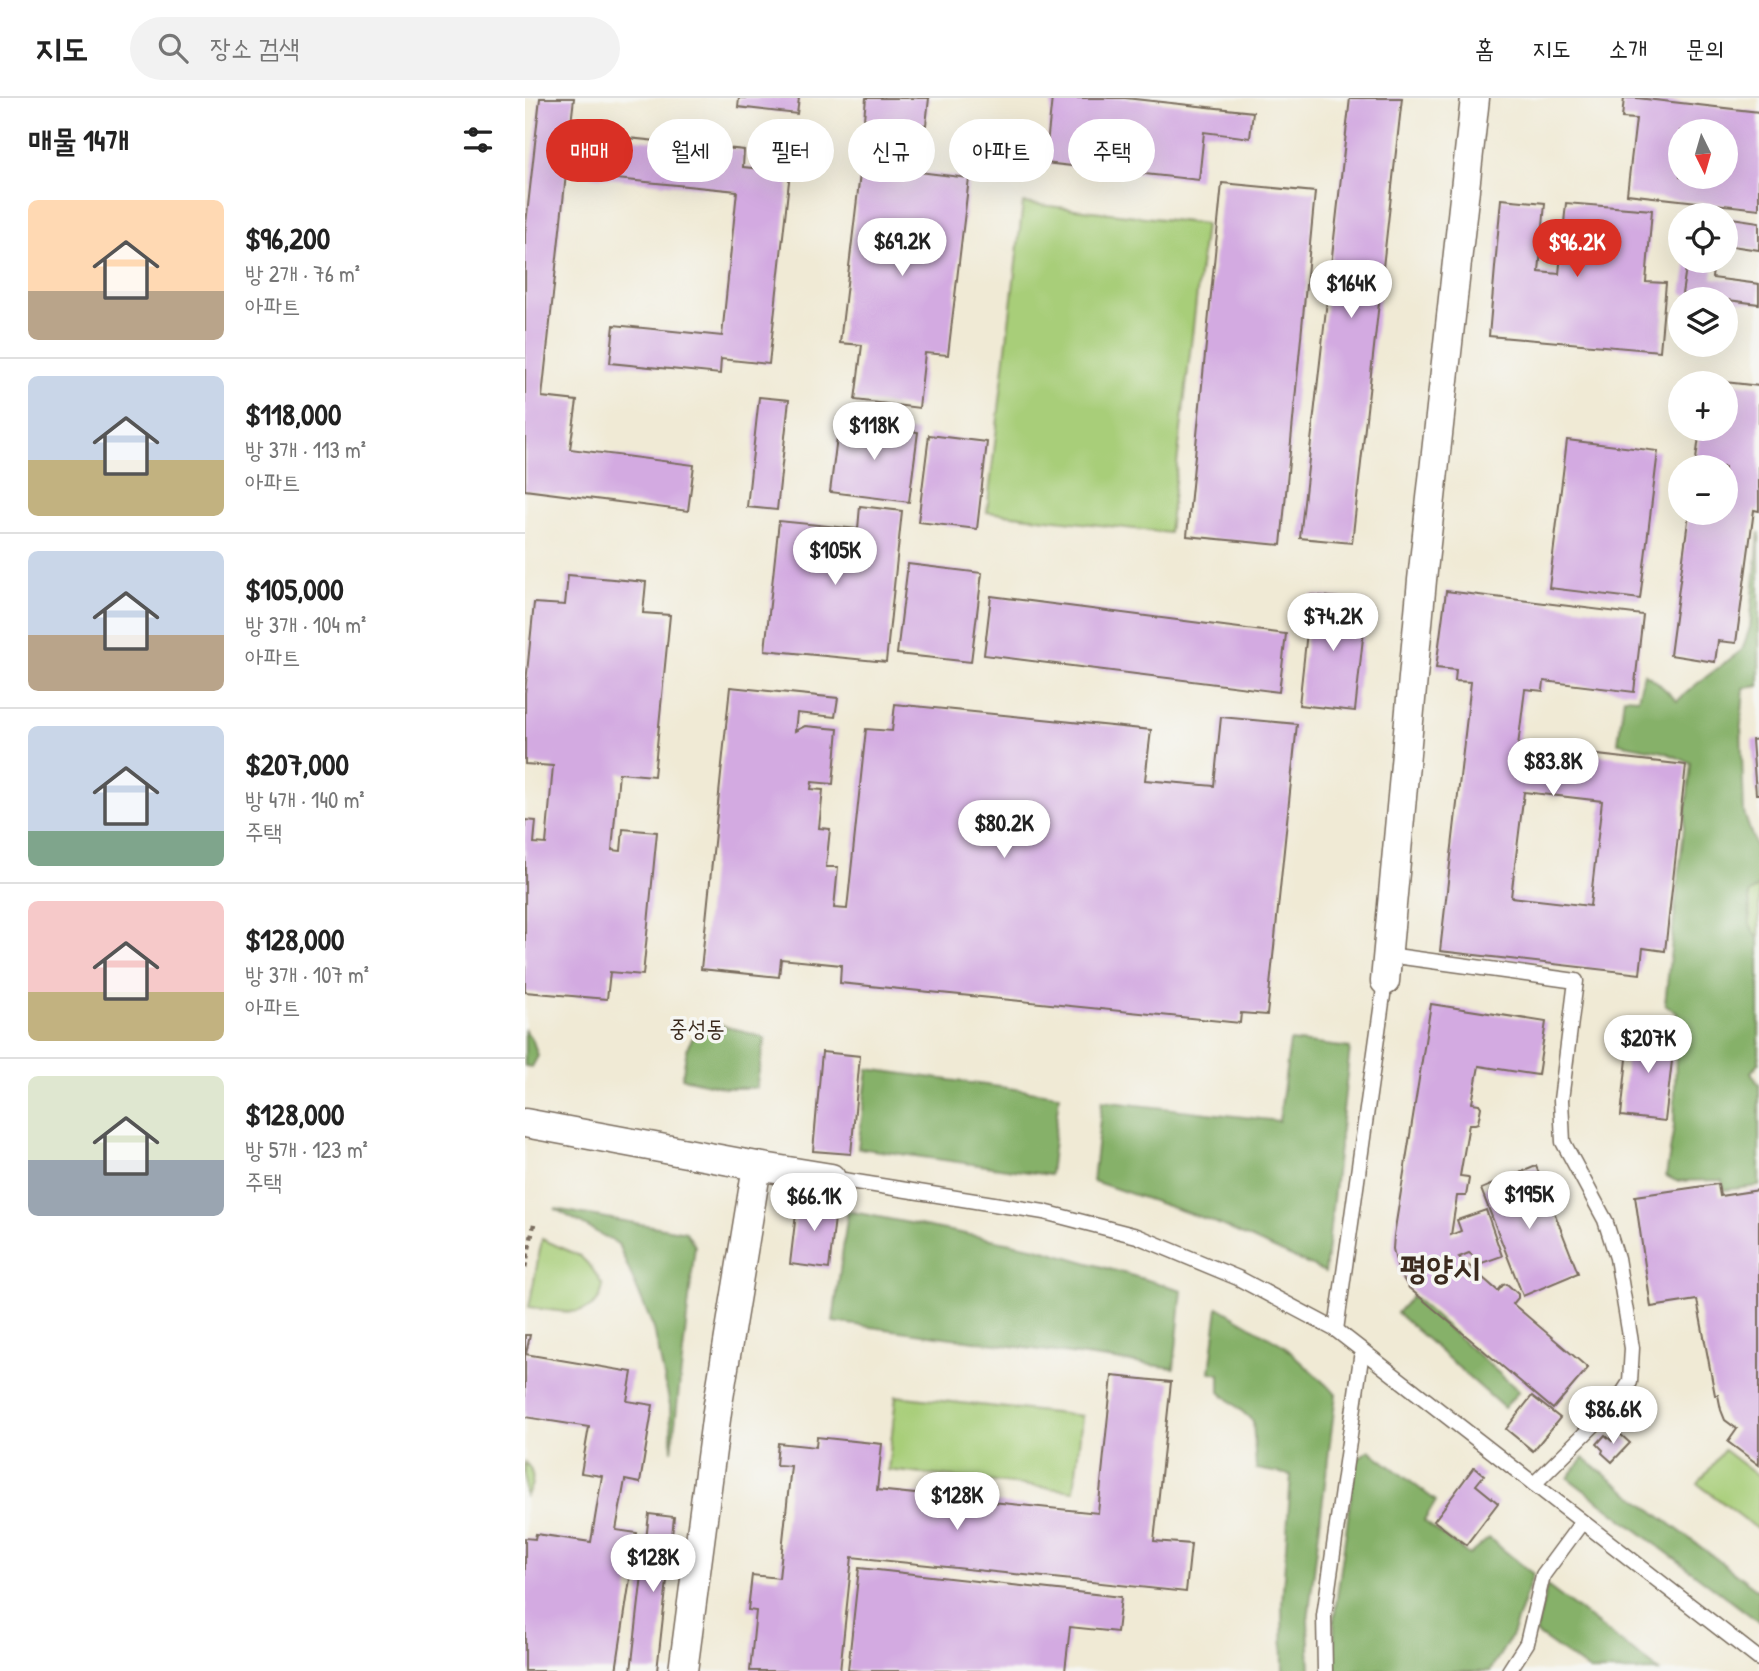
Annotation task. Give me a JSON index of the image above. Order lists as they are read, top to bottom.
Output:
{
  "districts": ["중성동", "평양시"],
  "north": "bottom",
  "page": {
    "header": "지도",
    "search": "장소 검색",
    "nav": [
      "홈",
      "지도",
      "소개",
      "문의"
    ],
    "heading": "매물 14개",
    "map_buttons": ["+", "−"],
    "chip": [
      "매매",
      "월세",
      "필터",
      "신규",
      "아파트",
      "주택"
    ],
    "list": [
      {
        "name": "$96,200",
        "note": "방 2개 · 76 m² · 아파트"
      },
      {
        "name": "$118,000",
        "note": "방 3개 · 113 m² · 아파트"
      },
      {
        "name": "$105,000",
        "note": "방 3개 · 104 m² · 아파트"
      },
      {
        "name": "$207,000",
        "note": "방 4개 · 140 m² · 주택"
      },
      {
        "name": "$128,000",
        "note": "방 3개 · 107 m² · 아파트"
      },
      {
        "name": "$128,000",
        "note": "방 5개 · 123 m² · 주택"
      }
    ],
    "price": [
      "$69.2K",
      "$96.2K",
      "$164K",
      "$118K",
      "$105K",
      "$74.2K",
      "$83.8K",
      "$80.2K",
      "$207K",
      "$195K",
      "$66.1K",
      "$86.6K",
      "$128K",
      "$128K"
    ]
  }
}
